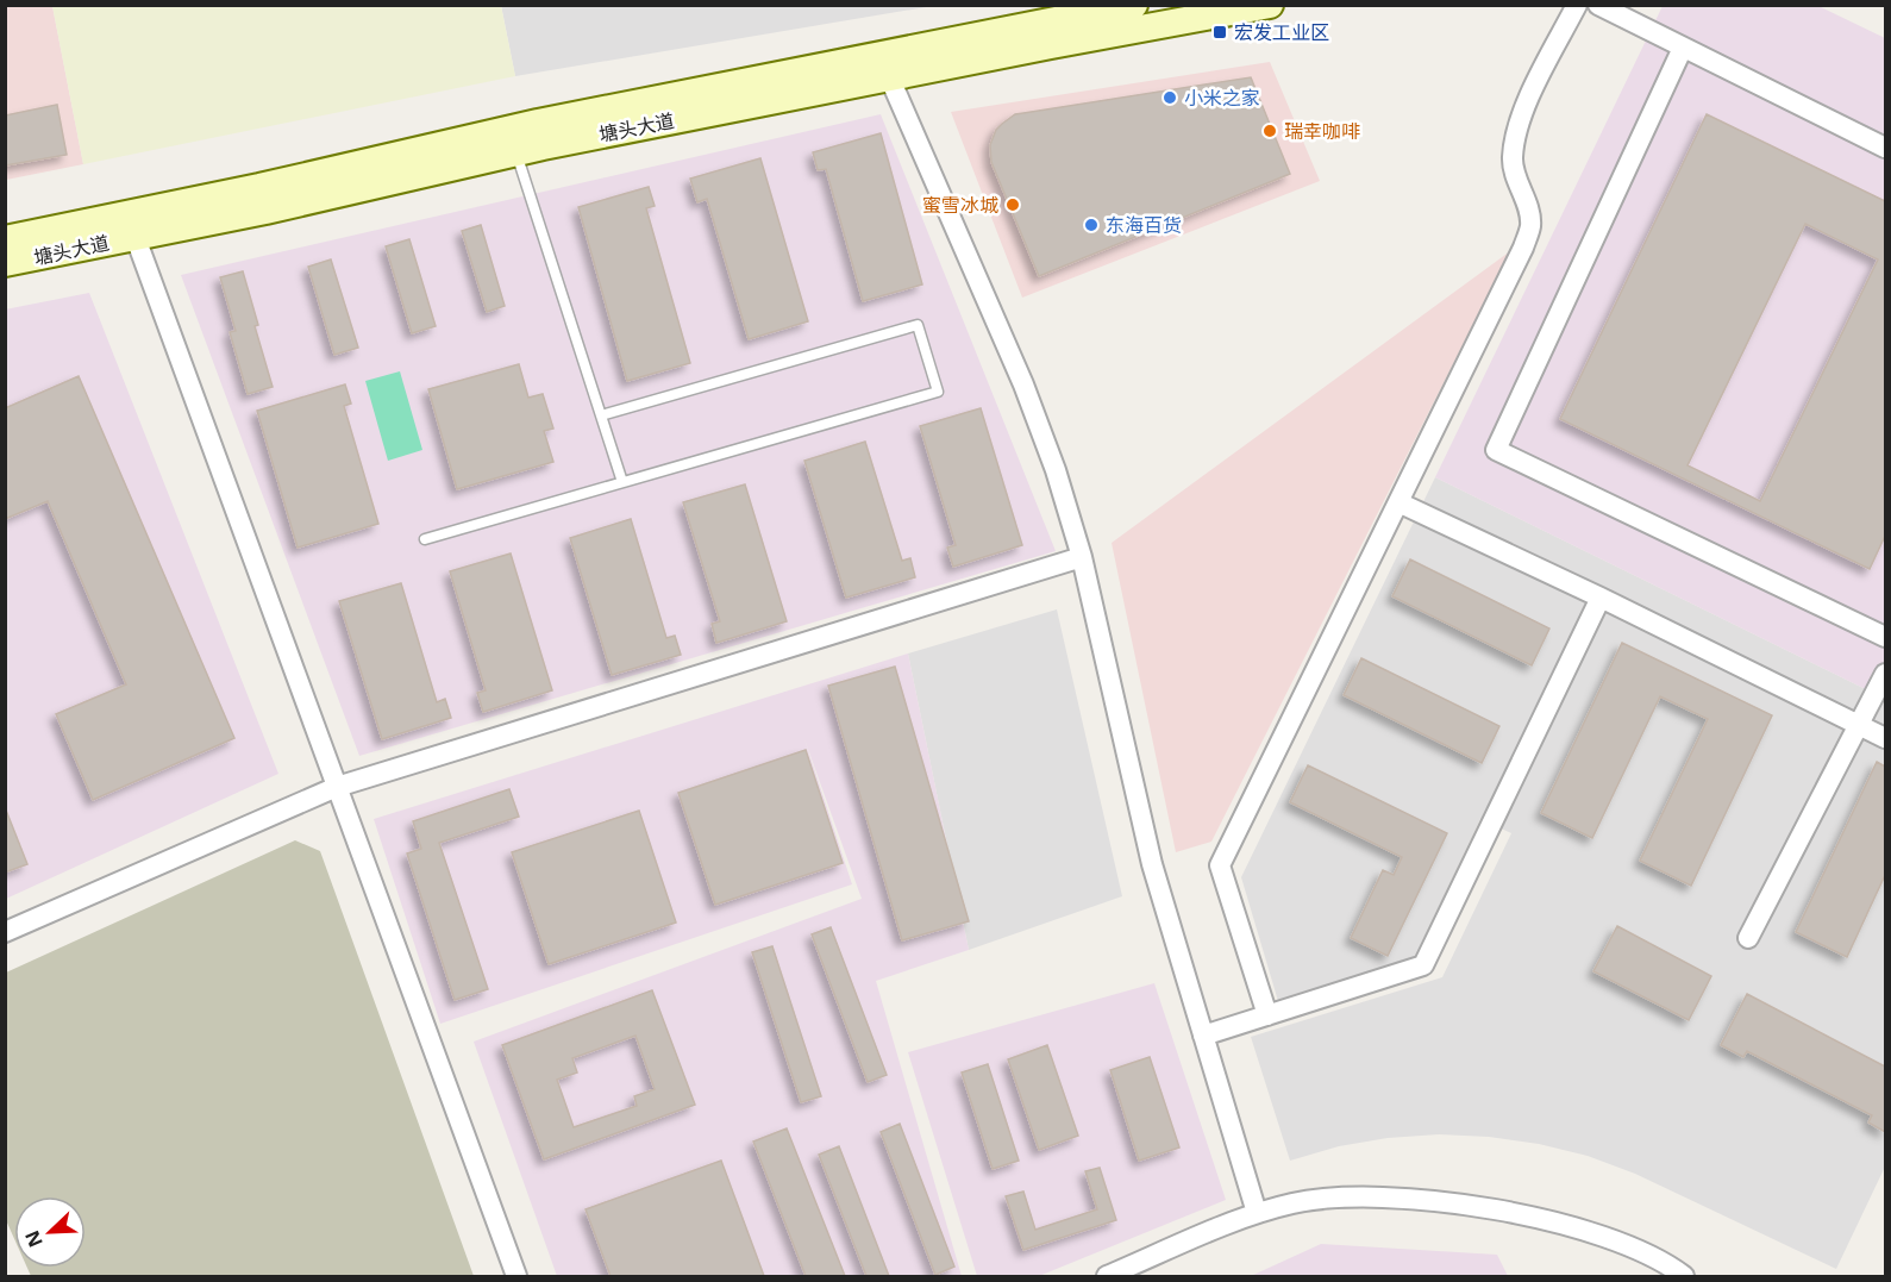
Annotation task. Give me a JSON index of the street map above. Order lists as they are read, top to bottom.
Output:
{
  "streets": {
    "main road": ["塘头大道"]
  },
  "places": {
    "transit": ["宏发工业区"],
    "other": [
      "小米之家",
      "瑞幸咖啡",
      "蜜雪冰城",
      "东海百货"
    ]
  },
  "north": "bottom left"
}
